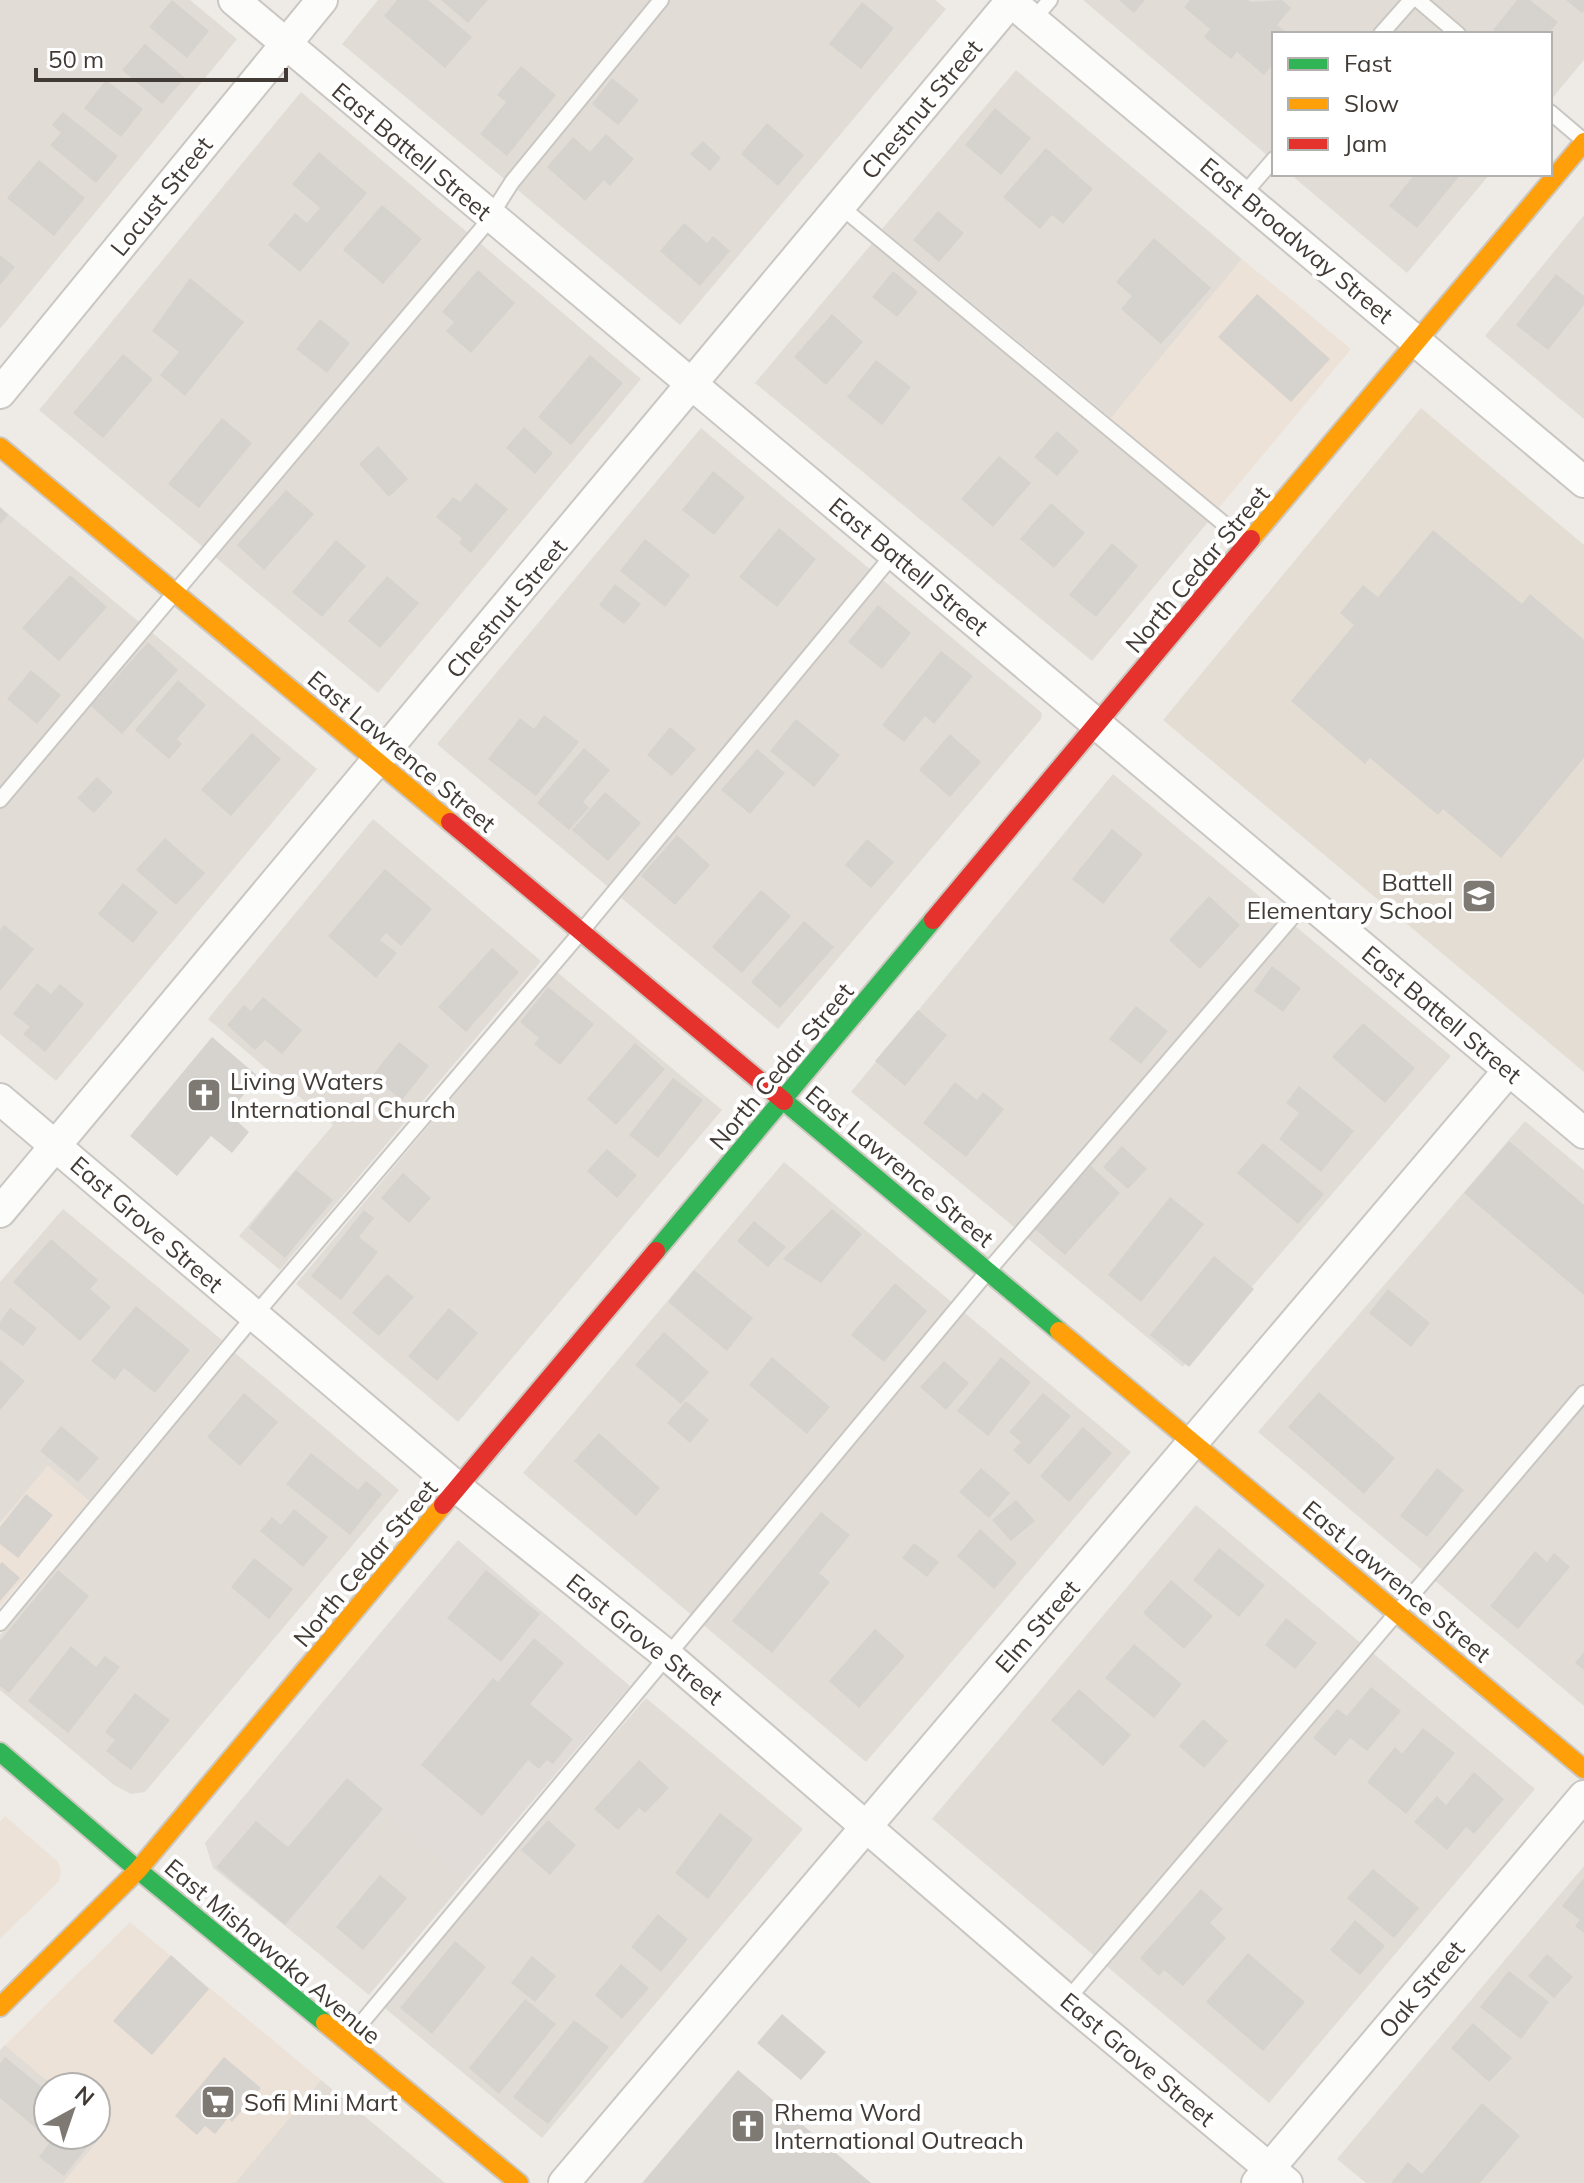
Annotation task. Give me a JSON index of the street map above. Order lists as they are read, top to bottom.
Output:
{
  "streets": {
    "street": [
      "Chestnut Street",
      "East Battell Street",
      "Locust Street",
      "East Broadway Street",
      "North Cedar Street",
      "East Lawrence Street",
      "East Grove Street",
      "Elm Street",
      "East Mishawaka Avenue",
      "Oak Street"
    ]
  },
  "crossings": [
    ["Chestnut Street", "East Battell Street"],
    ["Chestnut Street", "East Broadway Street"],
    ["Chestnut Street", "East Lawrence Street"],
    ["Chestnut Street", "East Grove Street"],
    ["East Battell Street", "Locust Street"],
    ["East Battell Street", "North Cedar Street"],
    ["East Battell Street", "Elm Street"],
    ["East Broadway Street", "North Cedar Street"],
    ["North Cedar Street", "East Lawrence Street"],
    ["North Cedar Street", "East Grove Street"],
    ["North Cedar Street", "East Mishawaka Avenue"],
    ["East Lawrence Street", "Elm Street"],
    ["East Grove Street", "Elm Street"],
    ["East Grove Street", "Oak Street"]
  ],
  "places": {
    "school or university": ["Battell Elementary School"],
    "church": ["Living Waters International Church", "Rhema Word International Outreach"],
    "supermarket": ["Sofi Mini Mart"]
  },
  "legend": ["Fast", "Slow", "Jam"],
  "scale_bar": "50 m",
  "north": "top right"
}
